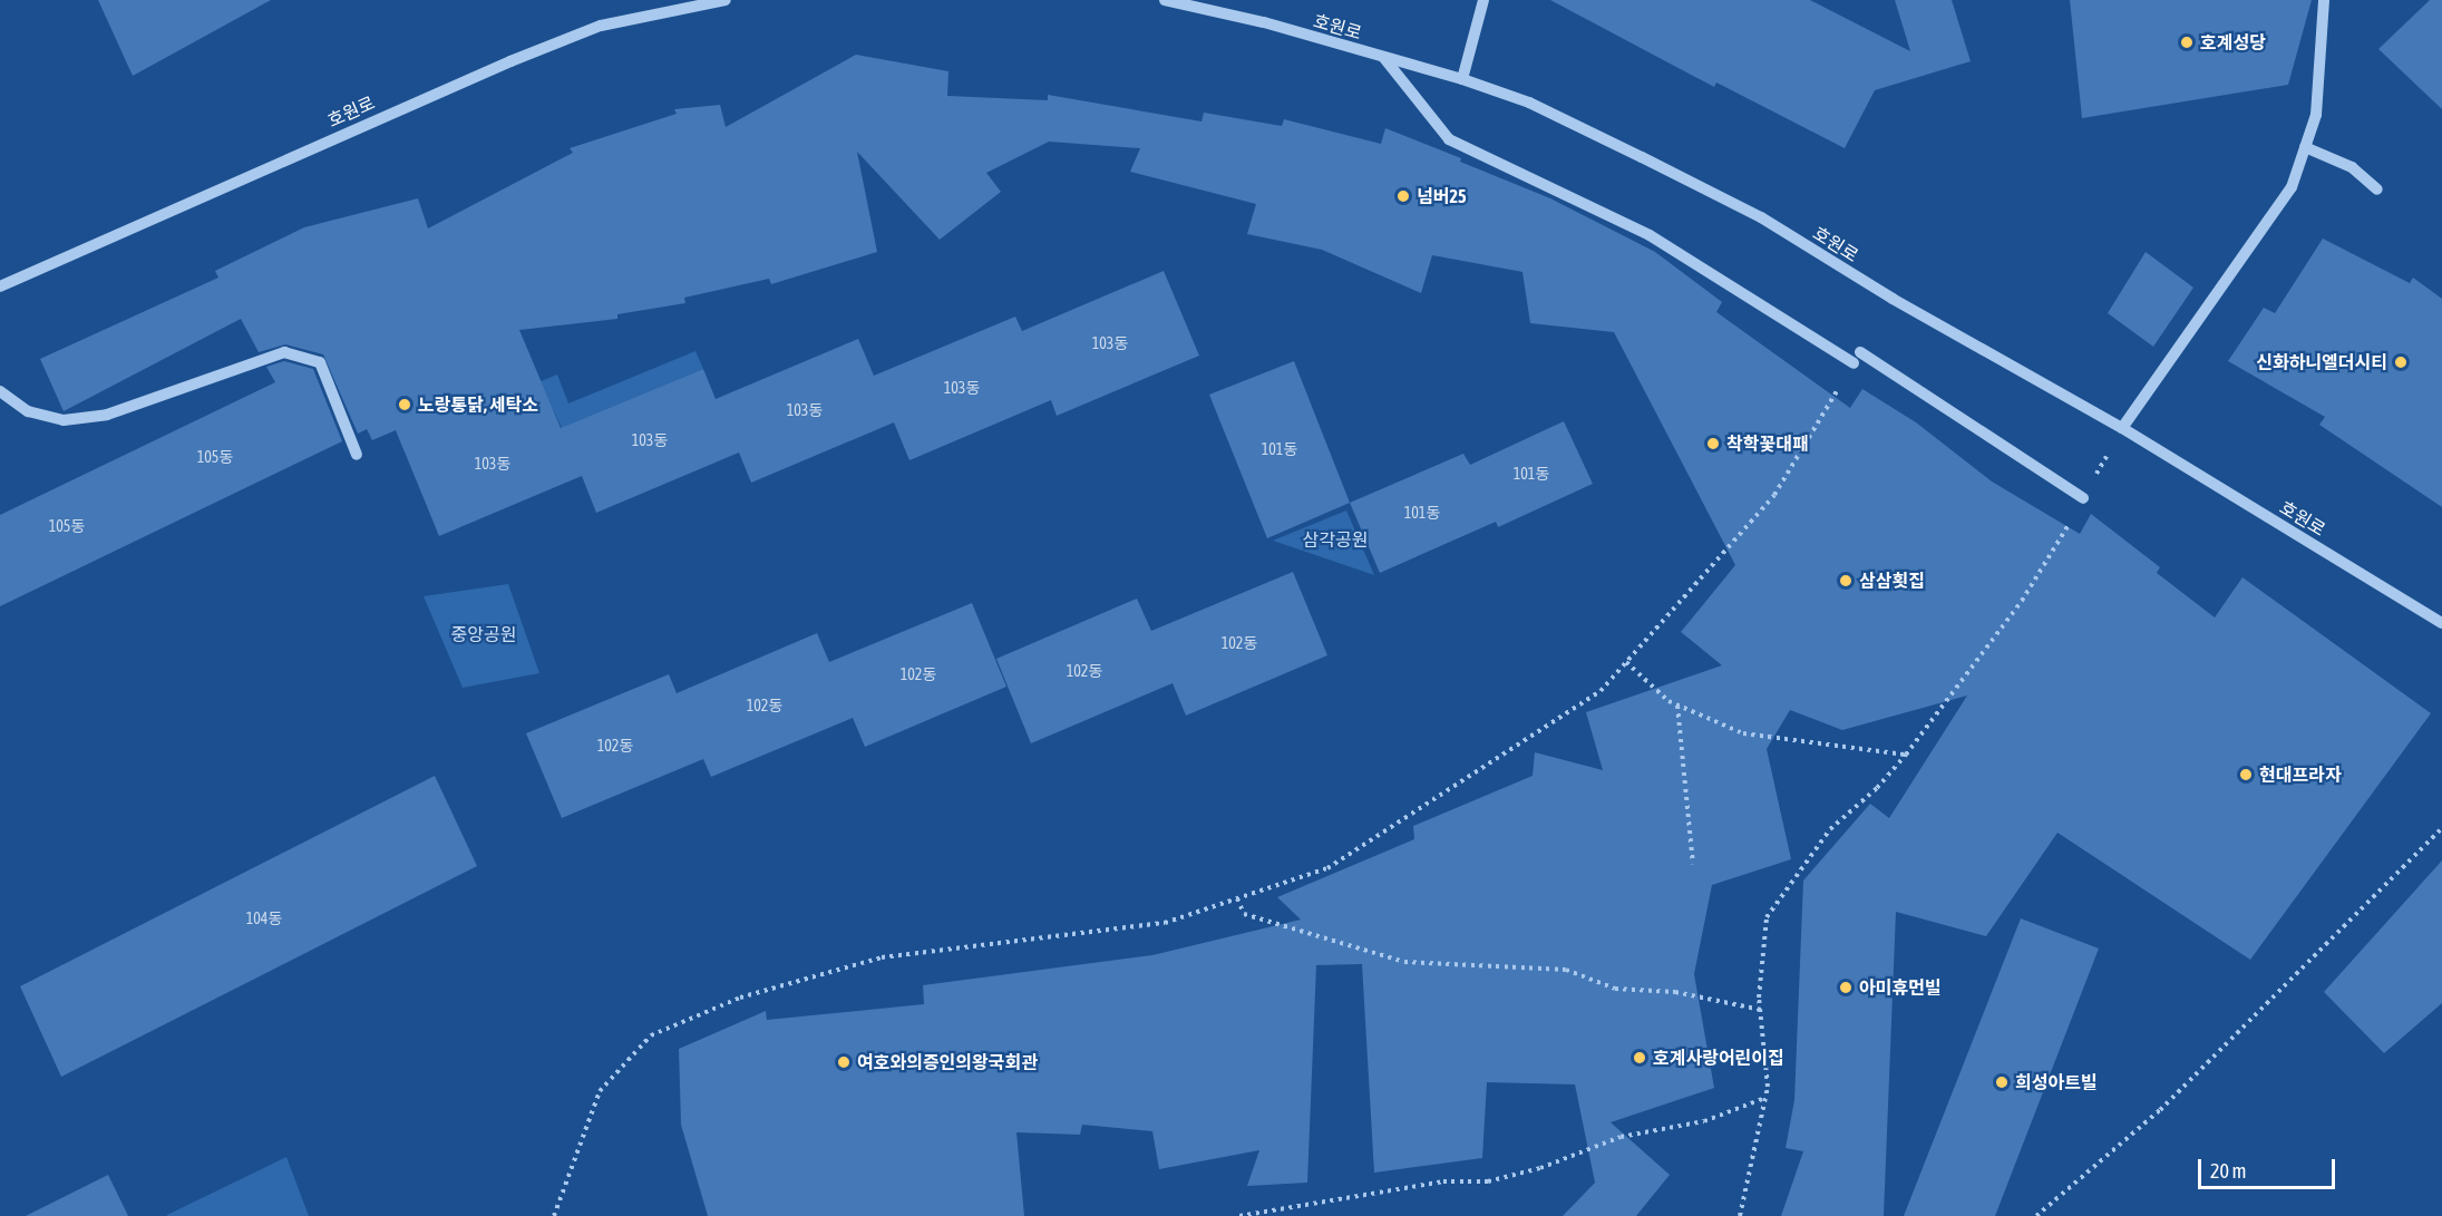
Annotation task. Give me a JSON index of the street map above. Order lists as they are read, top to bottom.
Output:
{
  "streets": {
    "street": ["호원로"]
  },
  "parks": ["삼각공원", "중앙공원"],
  "places": [
    "호계성당",
    "넘버25",
    "신화하니엘더시티",
    "노랑통닭, 세탁소",
    "착학꽃대패",
    "삼삼횟집",
    "현대프라자",
    "아미휴먼빌",
    "호계사랑어린이집",
    "여호와의증인의왕국회관",
    "희성아트빌"
  ],
  "house_numbers": [
    "103동",
    "103동",
    "103동",
    "103동",
    "101동",
    "105동",
    "103동",
    "101동",
    "101동",
    "105동",
    "102동",
    "102동",
    "102동",
    "102동",
    "102동",
    "104동"
  ],
  "scale_bar": "20 m"
}
